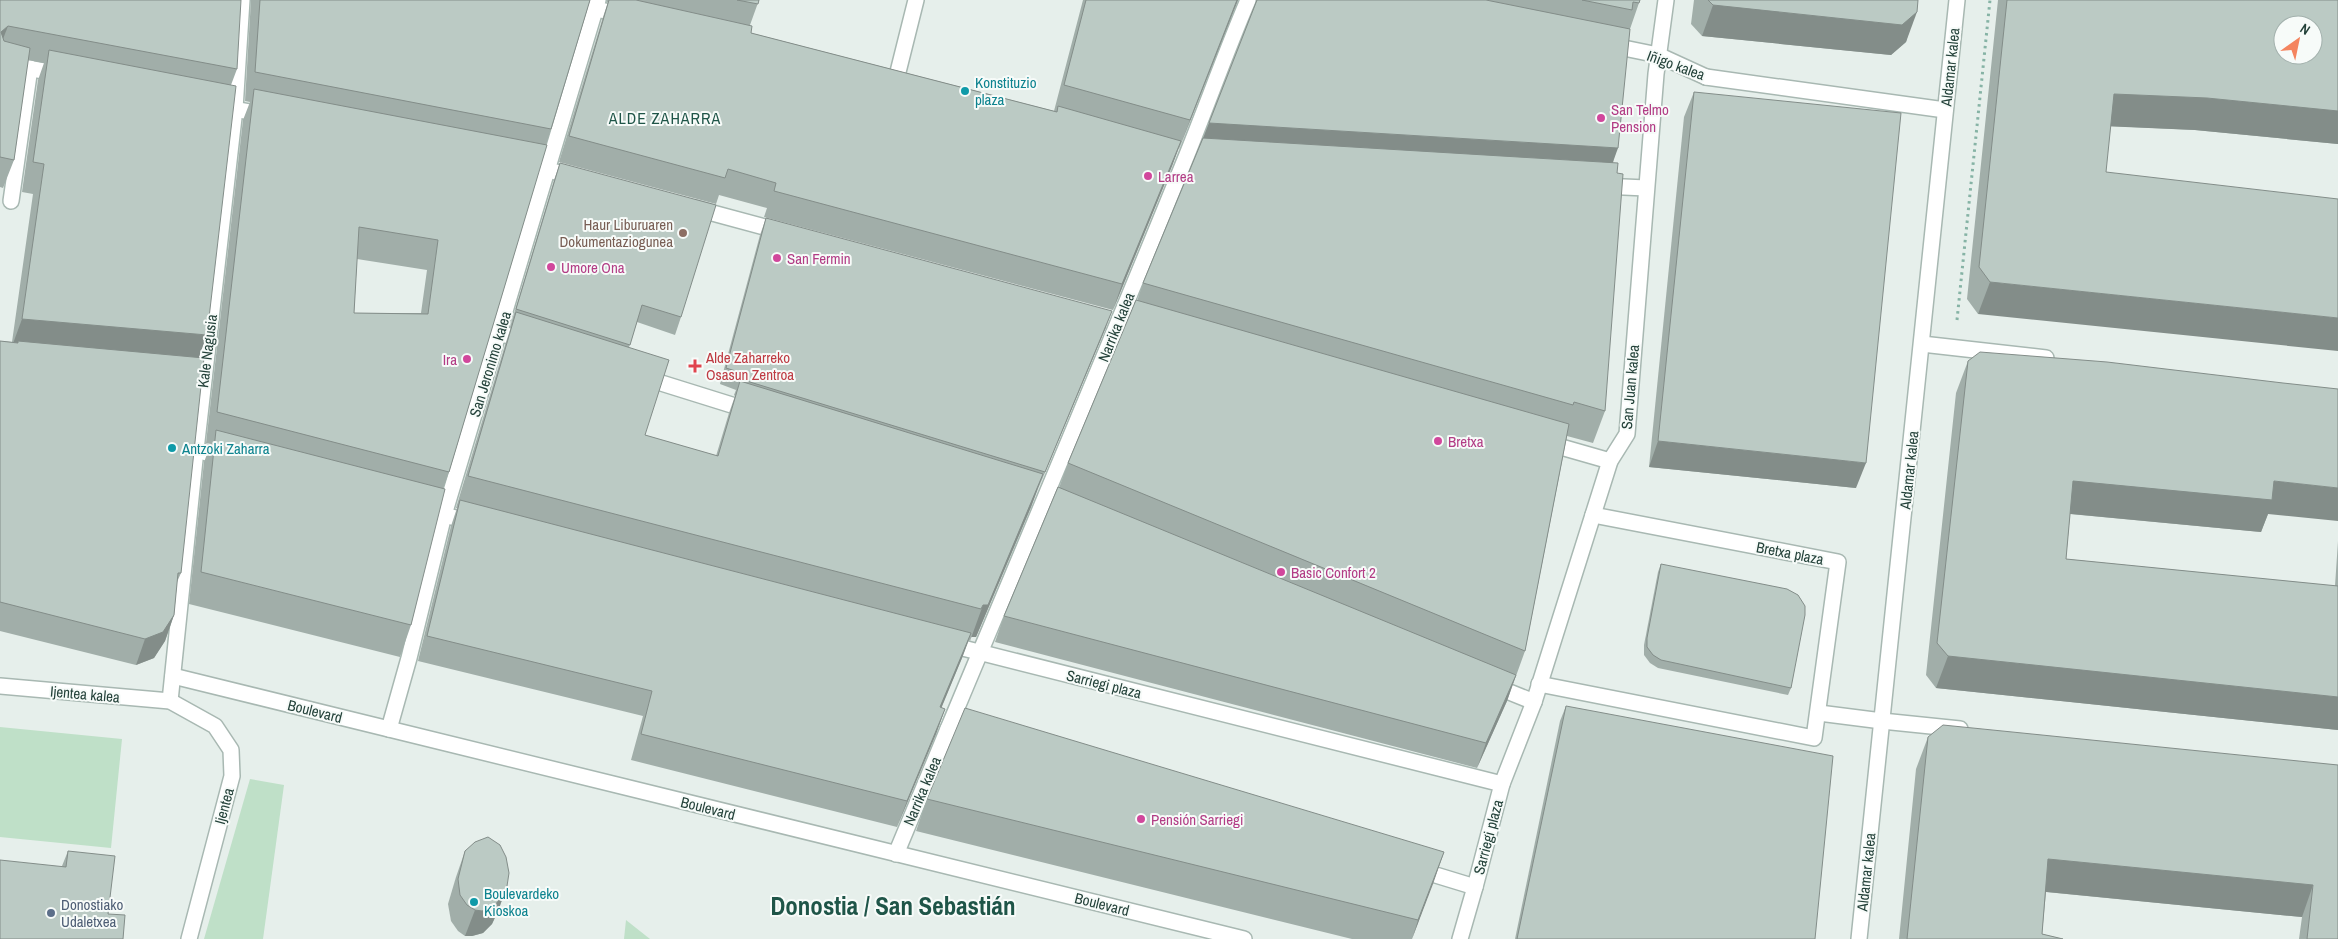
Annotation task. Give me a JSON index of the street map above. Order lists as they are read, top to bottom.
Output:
{
  "streets": {
    "street": [
      "Iñigo kalea",
      "Aldamar kalea",
      "Narrika kalea",
      "Kale Nagusia",
      "San Jeronimo kalea",
      "San Juan kalea",
      "Bretxa plaza",
      "Sarriegi plaza",
      "Ijentea kalea",
      "Boulevard",
      "Ijentea"
    ]
  },
  "crossings": [
    ["Iñigo kalea", "Aldamar kalea"],
    ["Iñigo kalea", "San Juan kalea"],
    ["Narrika kalea", "Sarriegi plaza"],
    ["Narrika kalea", "Boulevard"],
    ["Kale Nagusia", "Ijentea kalea"],
    ["Kale Nagusia", "Boulevard"],
    ["Kale Nagusia", "Ijentea"],
    ["San Jeronimo kalea", "Boulevard"],
    ["San Juan kalea", "Bretxa plaza"],
    ["San Juan kalea", "Sarriegi plaza"],
    ["Ijentea kalea", "Ijentea"]
  ],
  "districts": ["ALDE ZAHARRA", "Donostia / San Sebastián"],
  "places": {
    "other": [
      "Konstituzio plaza",
      "San Telmo Pension",
      "Larrea",
      "Haur Liburuaren Dokumentaziogunea",
      "San Fermin",
      "Umore Ona",
      "Ira",
      "Bretxa",
      "Antzoki Zaharra",
      "Basic Confort 2",
      "Pensión Sarriegi",
      "Boulevardeko Kioskoa",
      "Donostiako Udaletxea"
    ],
    "health": ["Alde Zaharreko Osasun Zentroa"]
  },
  "north": "top right"
}
